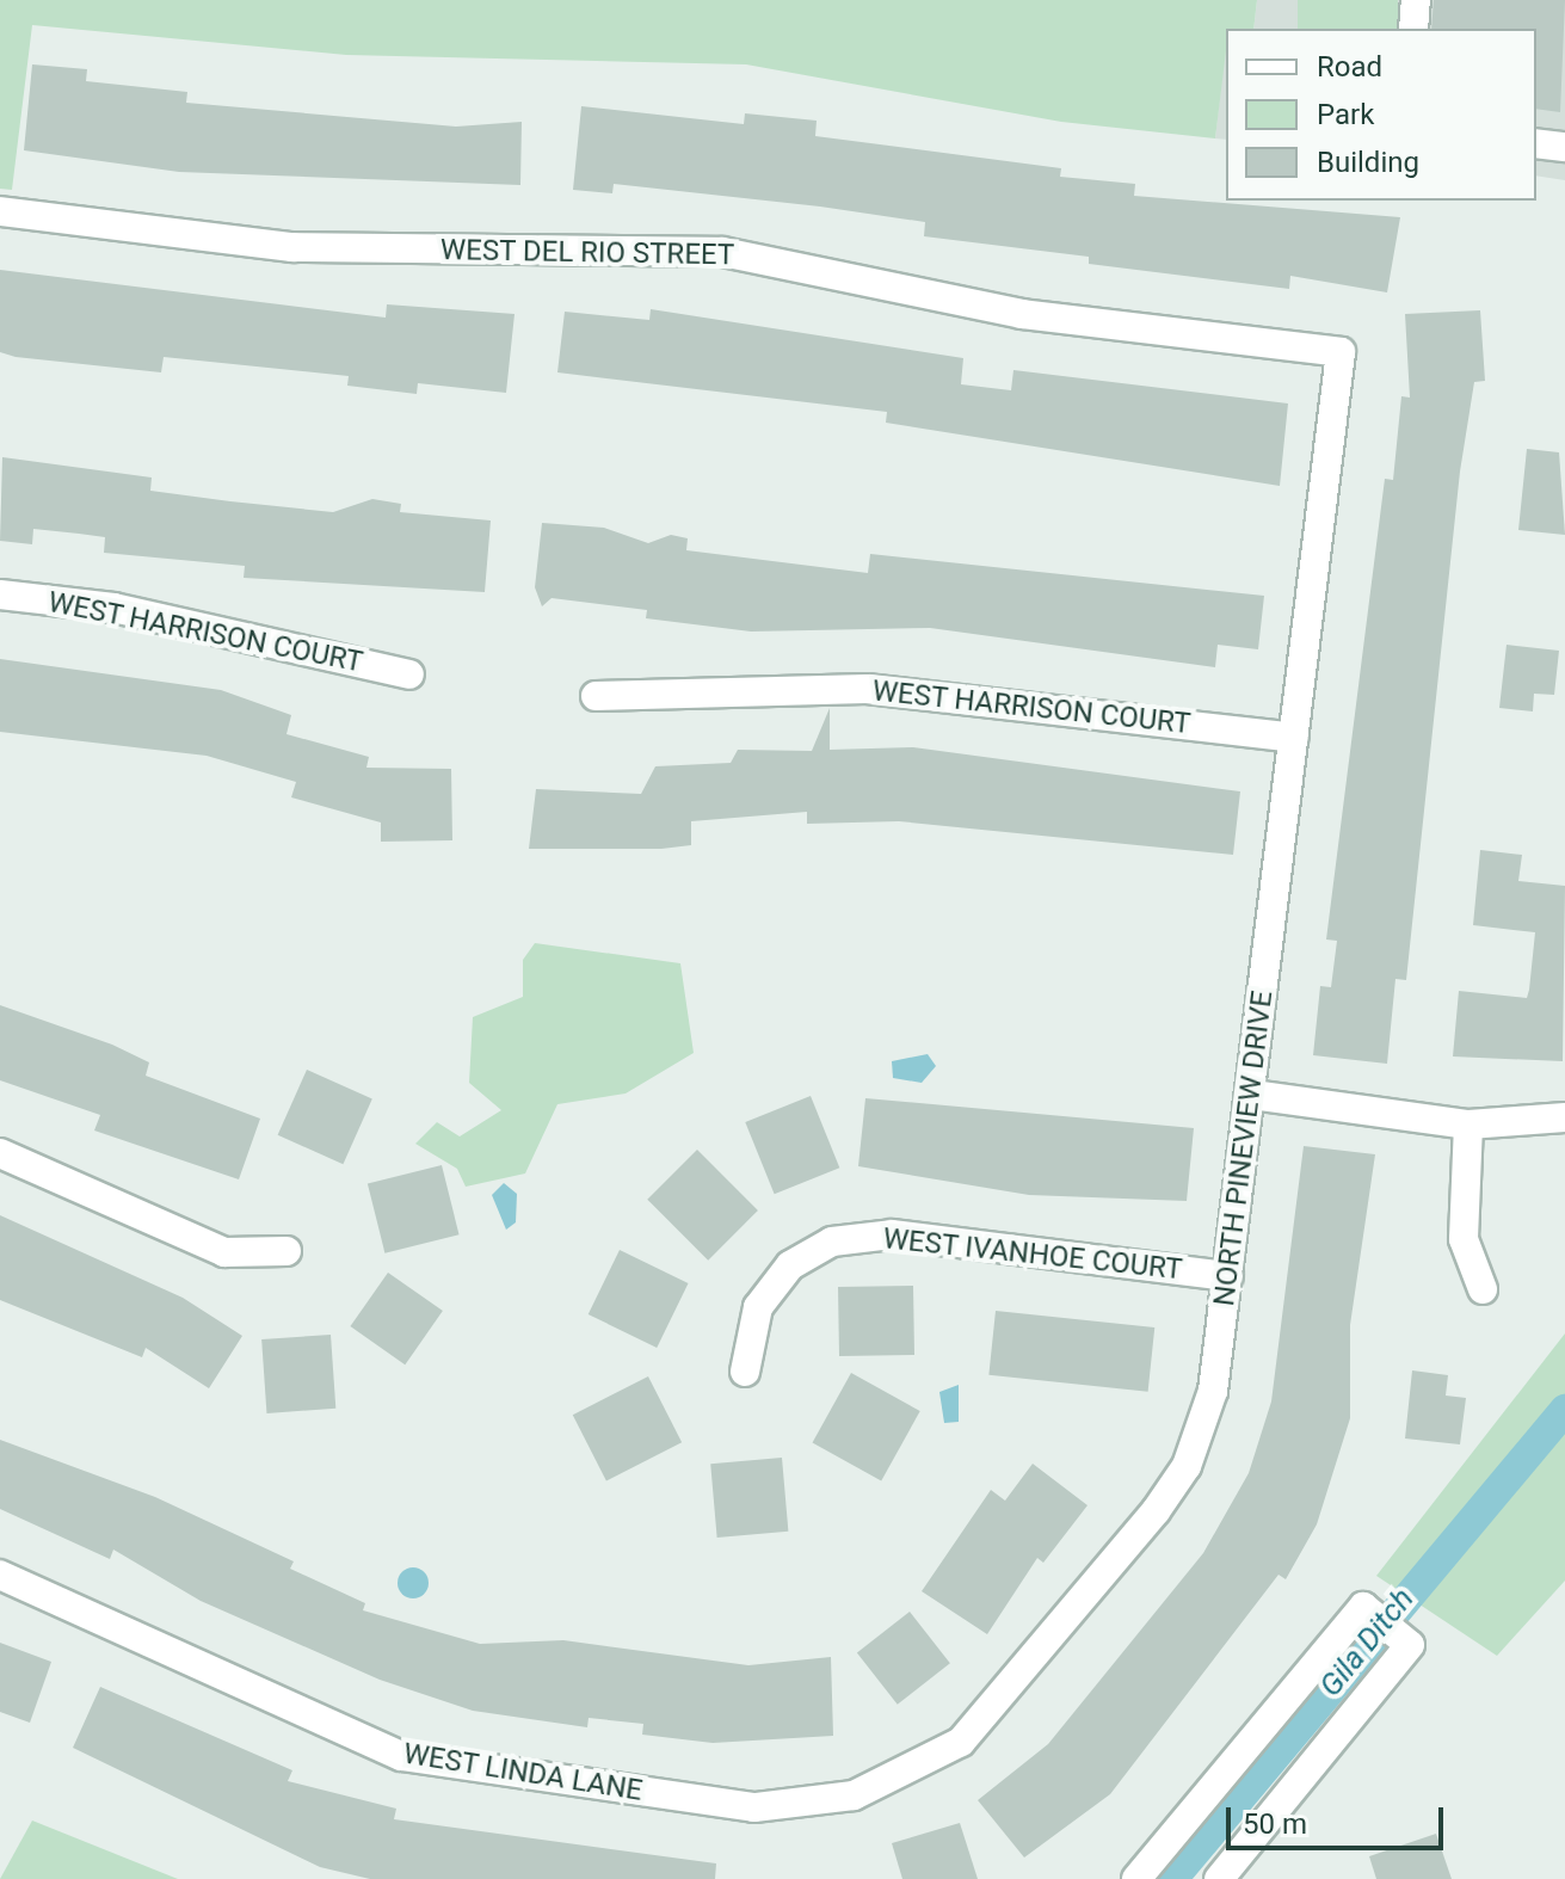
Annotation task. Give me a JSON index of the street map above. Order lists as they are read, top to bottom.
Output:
{
  "streets": {
    "street": [
      "WEST DEL RIO STREET",
      "WEST HARRISON COURT",
      "NORTH PINEVIEW DRIVE",
      "WEST IVANHOE COURT",
      "WEST LINDA LANE"
    ]
  },
  "crossings": [
    ["WEST DEL RIO STREET", "NORTH PINEVIEW DRIVE"],
    ["WEST HARRISON COURT", "NORTH PINEVIEW DRIVE"],
    ["NORTH PINEVIEW DRIVE", "WEST IVANHOE COURT"],
    ["NORTH PINEVIEW DRIVE", "WEST LINDA LANE"]
  ],
  "water": ["Gila Ditch"],
  "legend": ["Road", "Park", "Building"],
  "scale_bar": "50 m"
}
